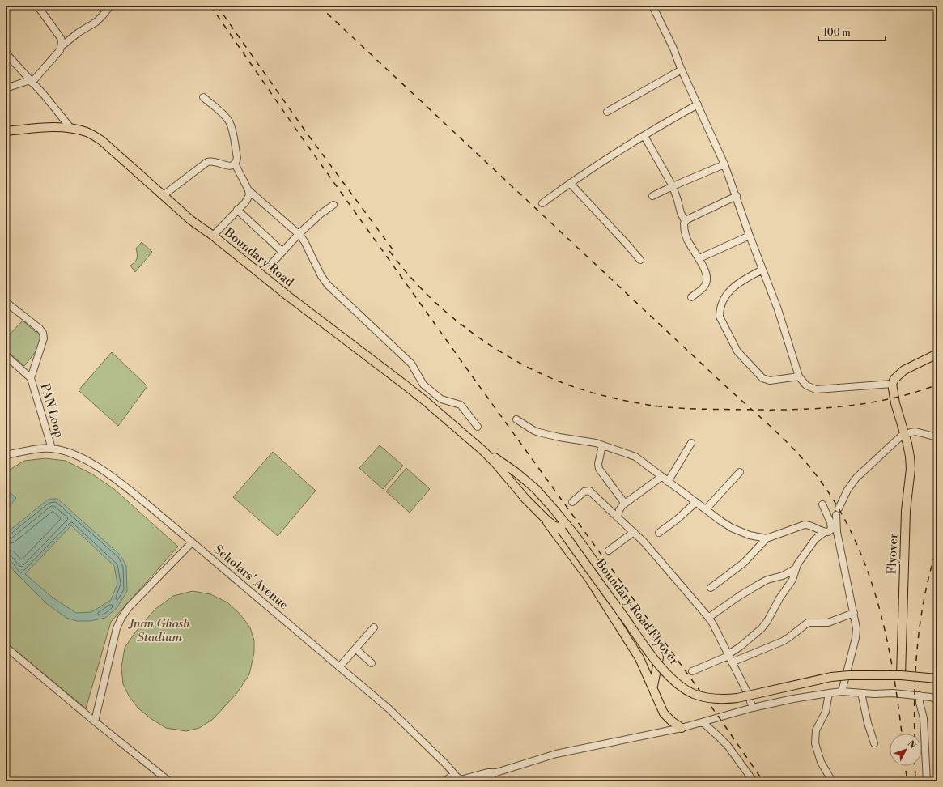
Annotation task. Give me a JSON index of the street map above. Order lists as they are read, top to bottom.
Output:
{
  "streets": {
    "main road": ["Boundary Road", "Flyover", "Boundary Road Flyover"],
    "street": ["PAN Loop", "Scholars' Avenue"]
  },
  "crossings": [
    ["Boundary Road", "Boundary Road Flyover"],
    ["PAN Loop", "Scholars' Avenue"],
    ["Flyover", "Boundary Road Flyover"]
  ],
  "parks": ["Jnan Ghosh Stadium"],
  "scale_bar": "100 m",
  "north": "top right"
}
